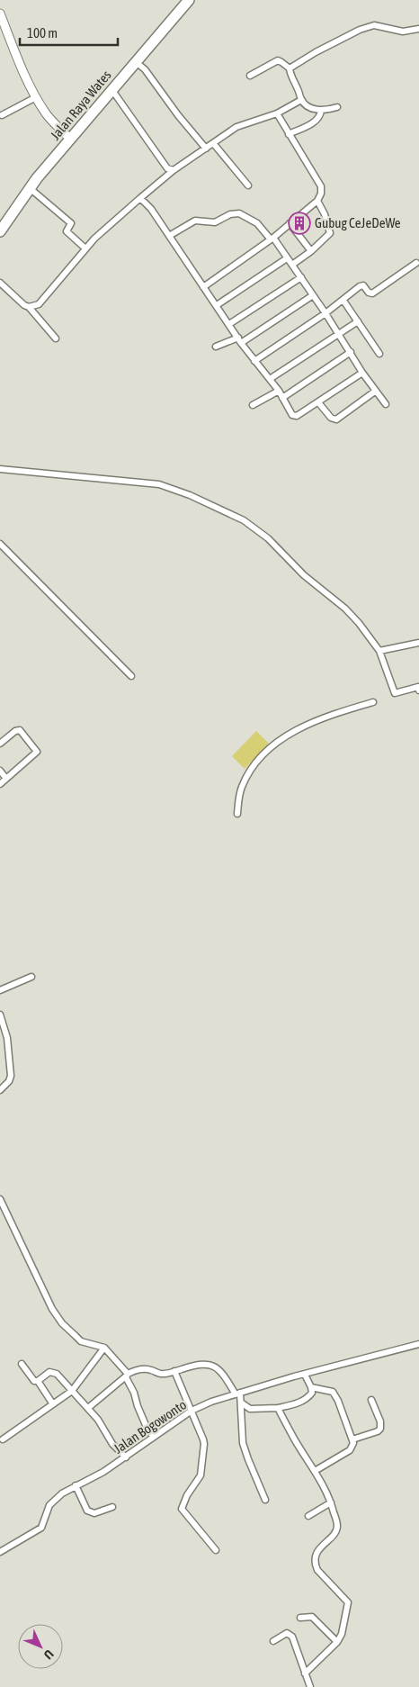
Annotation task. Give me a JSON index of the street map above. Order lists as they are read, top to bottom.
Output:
{
  "streets": {
    "highway": ["Jalan Raya Wates"],
    "street": ["Jalan Bogowonto"]
  },
  "places": {
    "building": ["Gubug CeJeDeWe"]
  },
  "scale_bar": "100 m",
  "north": "bottom right"
}
